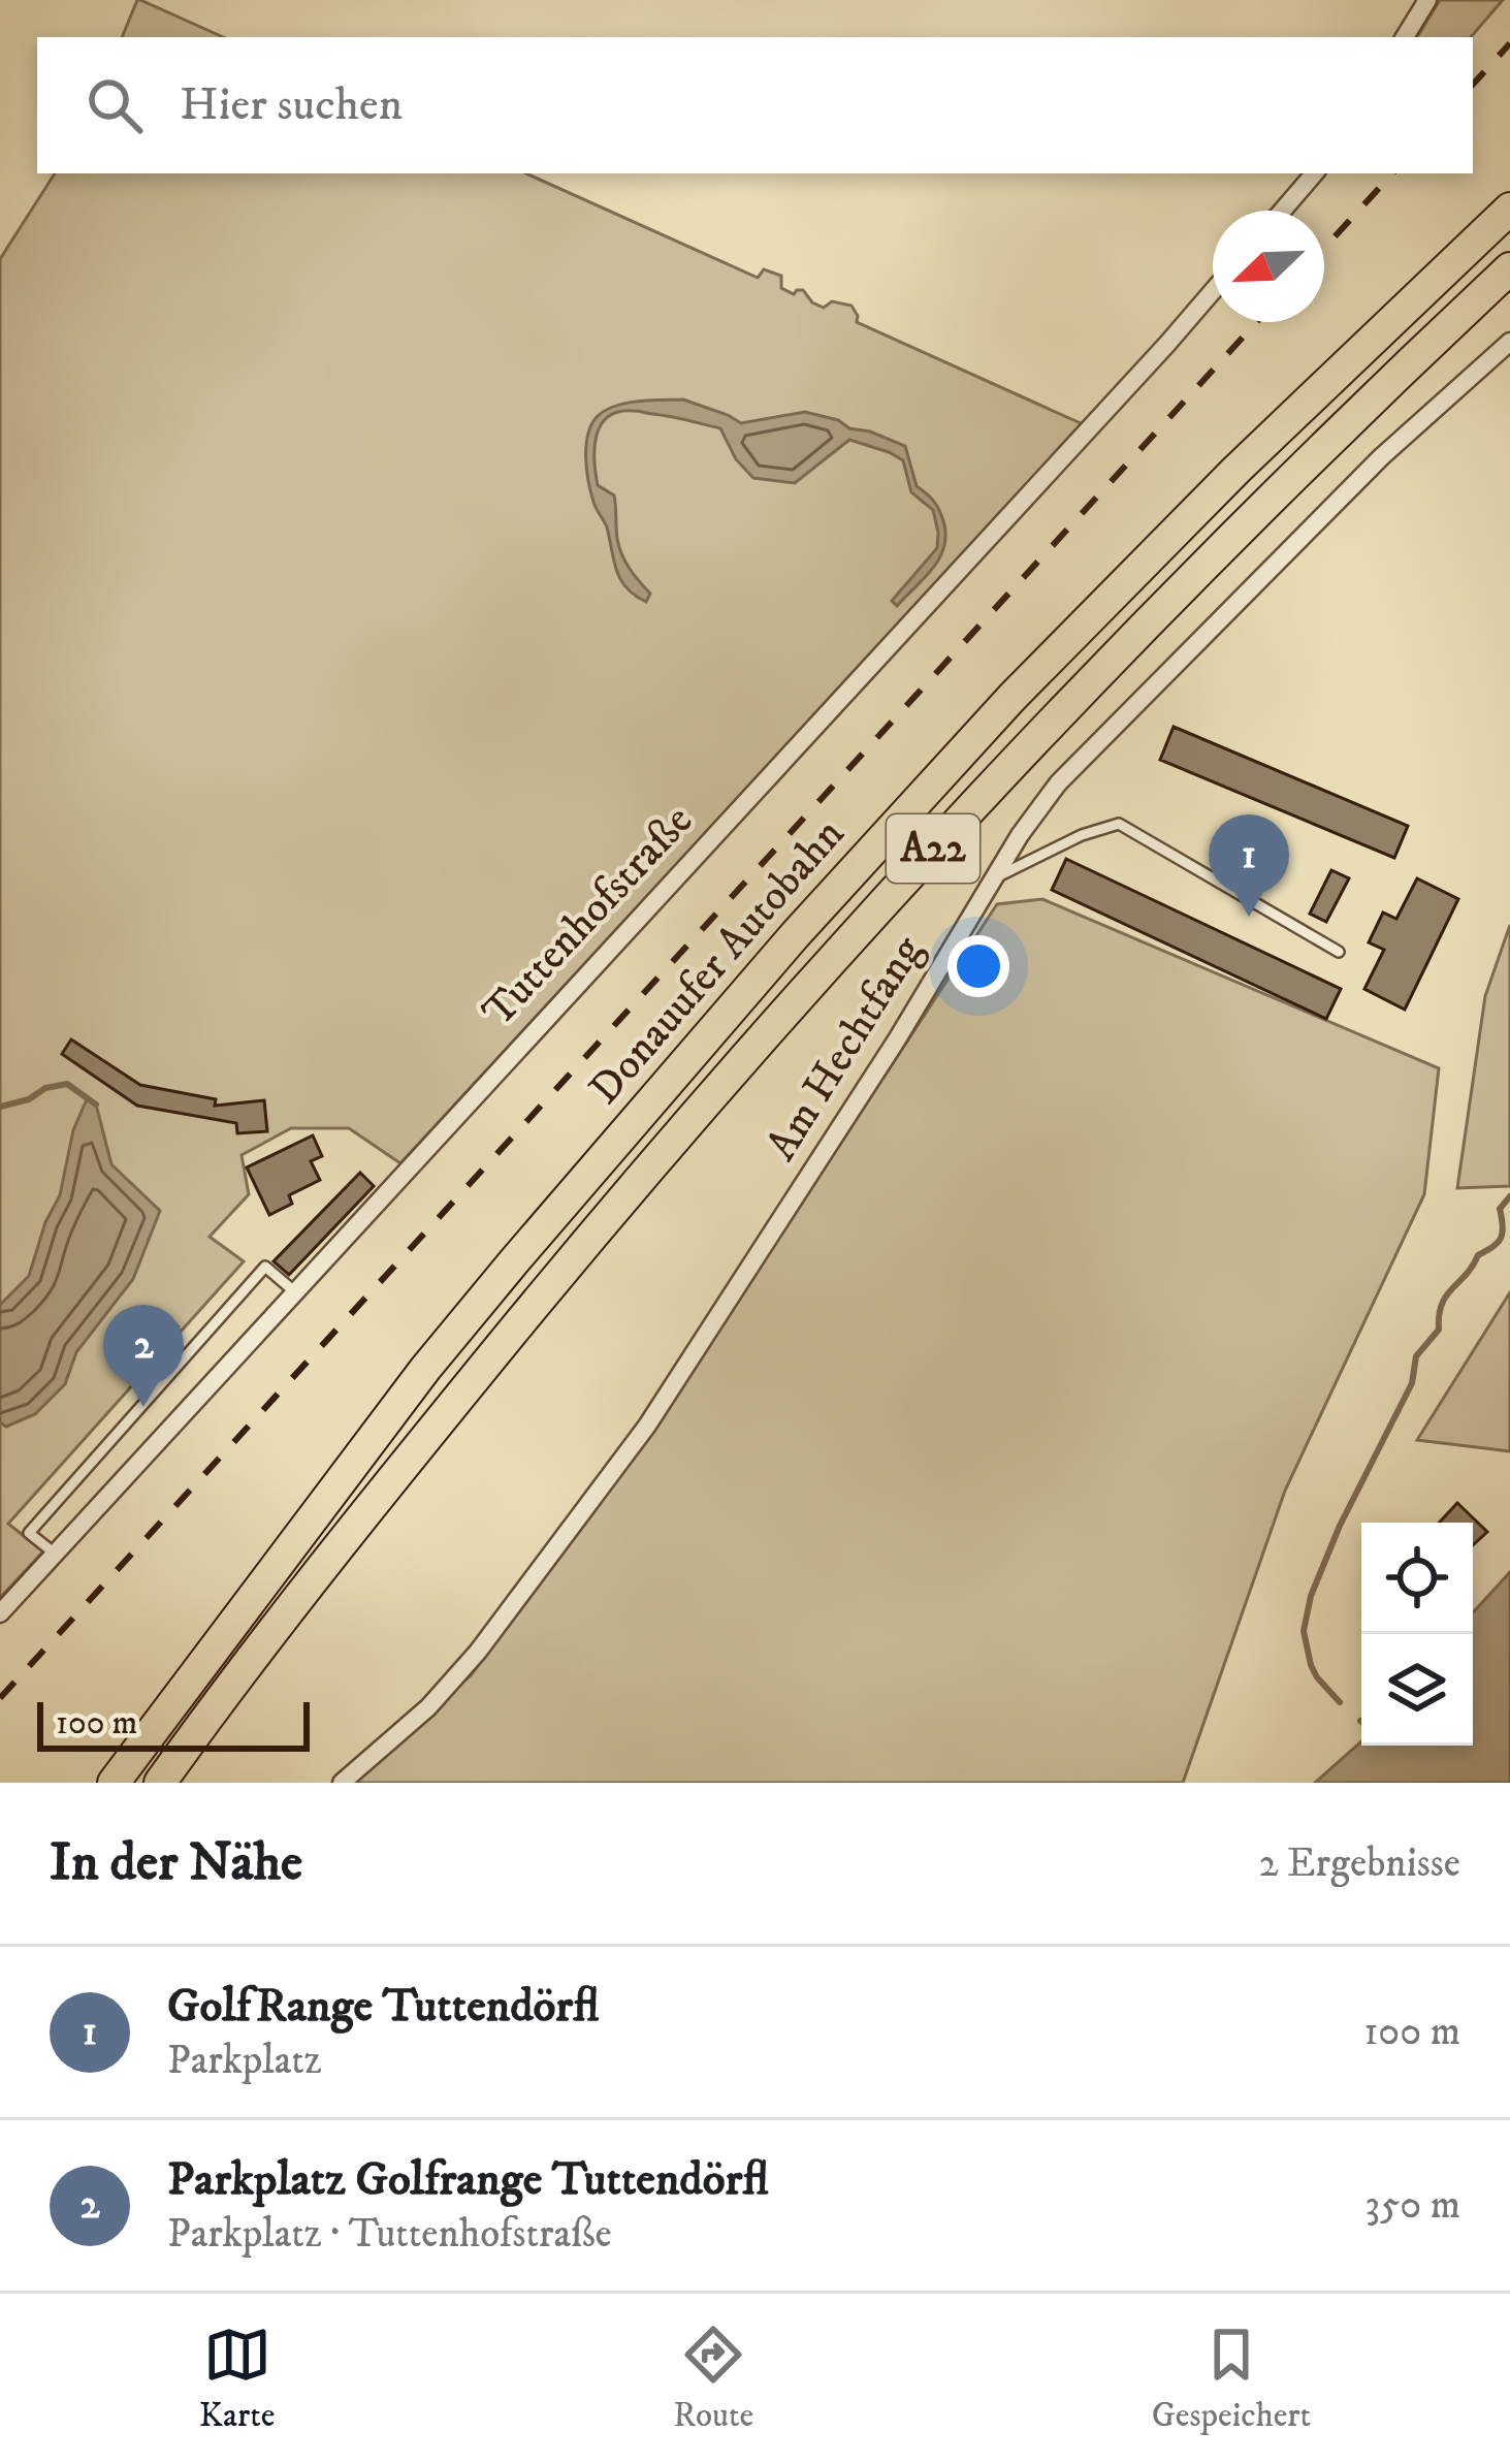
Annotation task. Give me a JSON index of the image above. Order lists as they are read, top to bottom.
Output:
{
  "streets": {
    "highway": ["A22", "Donauufer Autobahn"],
    "street": ["Tuttenhofstraße", "Am Hechtfang"]
  },
  "scale_bar": "100 m",
  "north": "bottom left",
  "page": {
    "search": "Hier suchen",
    "pins": ["1", "2"],
    "scale": "100 m",
    "heading": ["In der Nähe", "2 Ergebnisse"],
    "list": [
      {
        "mark": "1",
        "name": "GolfRange Tuttendörfl",
        "note": "Parkplatz",
        "value": "100 m"
      },
      {
        "mark": "2",
        "name": "Parkplatz Golfrange Tuttendörfl",
        "note": "Parkplatz · Tuttenhofstraße",
        "value": "350 m"
      }
    ],
    "nav": ["Karte", "Route", "Gespeichert"]
  }
}
